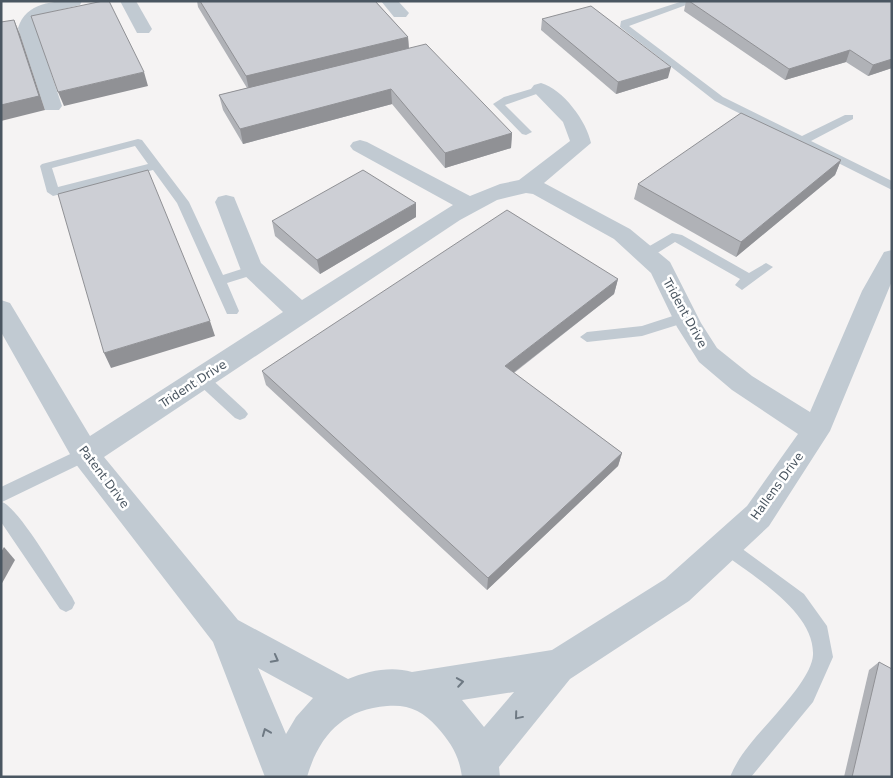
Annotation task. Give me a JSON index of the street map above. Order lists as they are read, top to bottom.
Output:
{
  "streets": {
    "street": ["Trident Drive", "Patent Drive", "Hallens Drive"]
  },
  "crossings": [
    ["Trident Drive", "Patent Drive"],
    ["Trident Drive", "Hallens Drive"]
  ]
}
